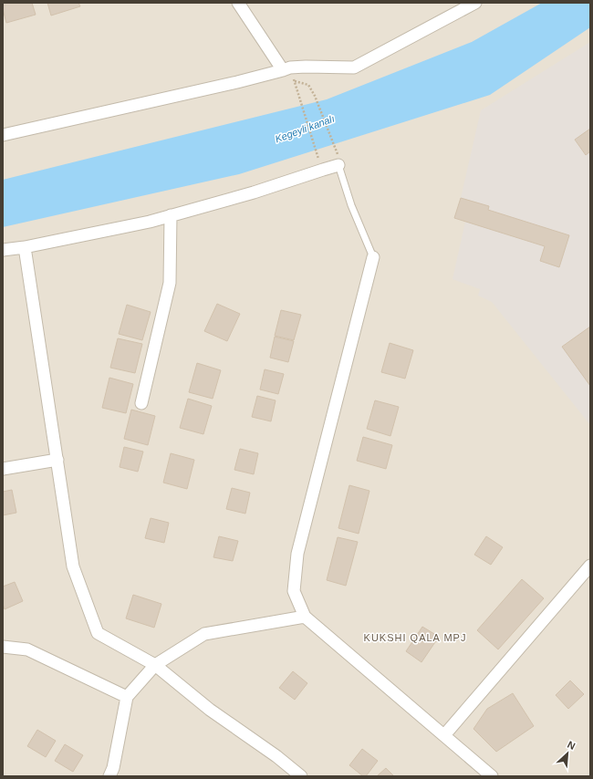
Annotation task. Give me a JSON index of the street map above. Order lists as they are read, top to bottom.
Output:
{
  "districts": ["KUKSHI QALA MPJ"],
  "water": ["Kegeyli kanalı"],
  "north": "top right"
}
